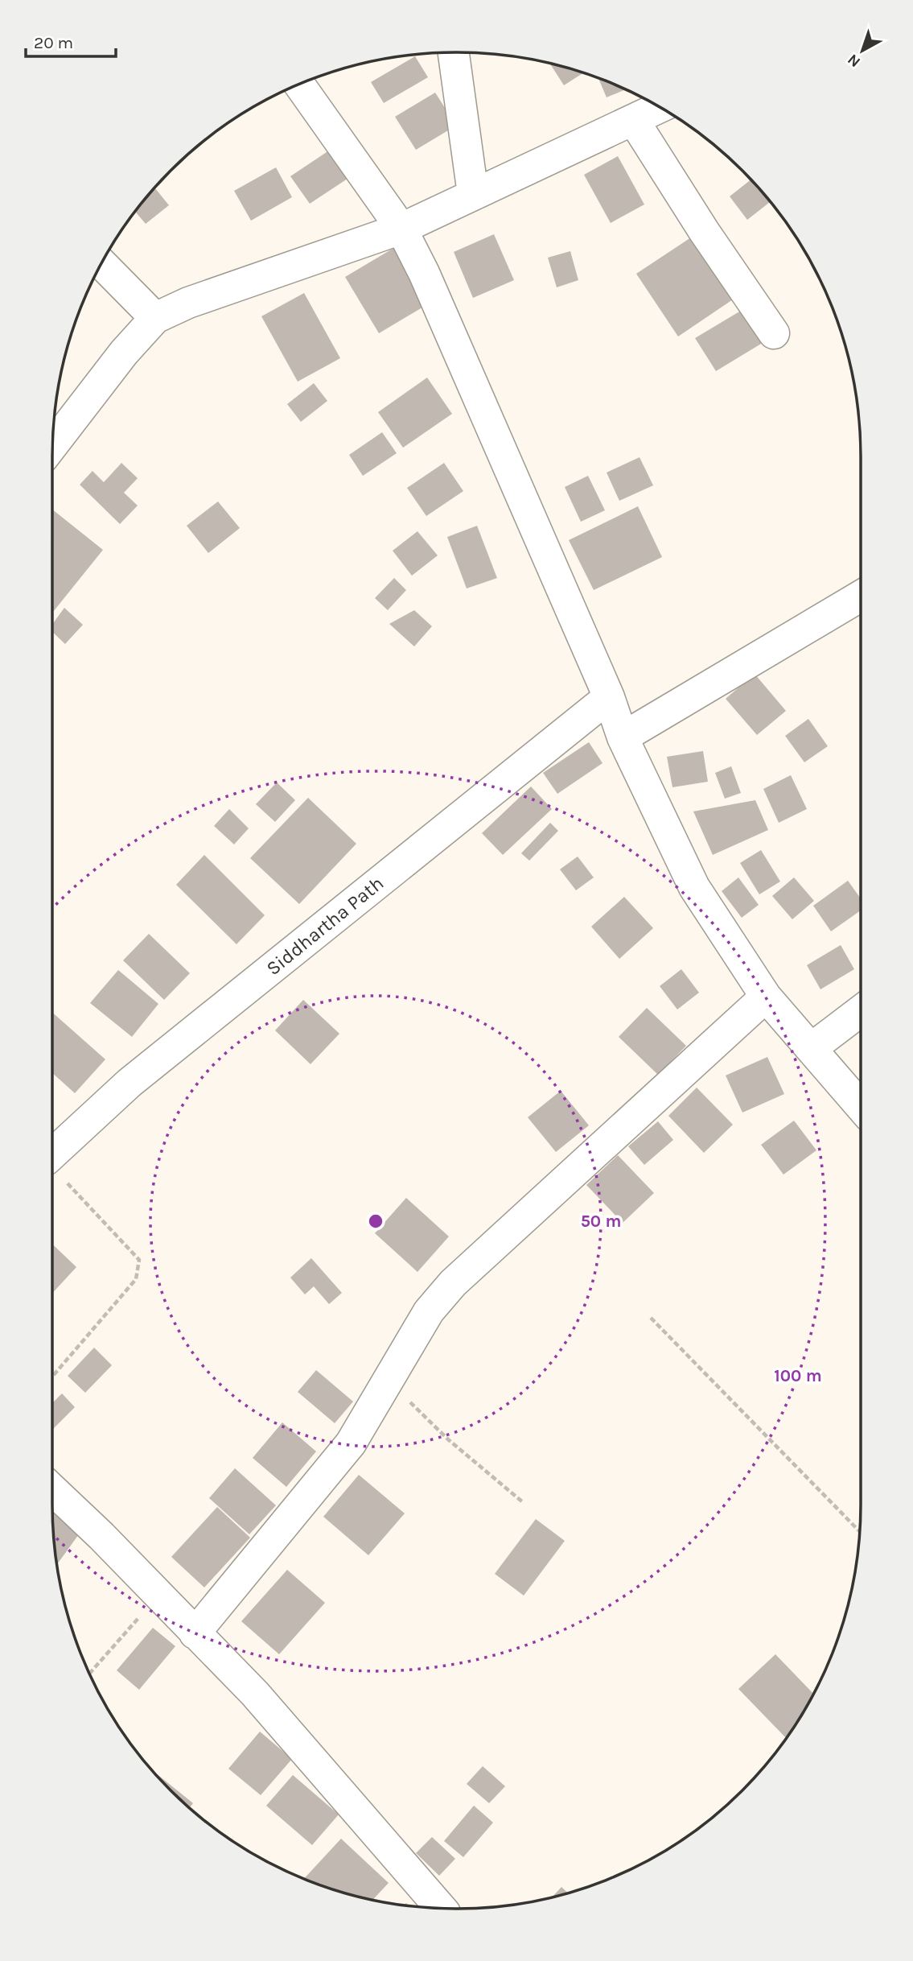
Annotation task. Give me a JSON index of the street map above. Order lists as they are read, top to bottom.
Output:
{
  "streets": {
    "street": ["Siddhartha Path"]
  },
  "scale_bar": "20 m",
  "north": "bottom left",
  "rings": ["50 m", "100 m"]
}
